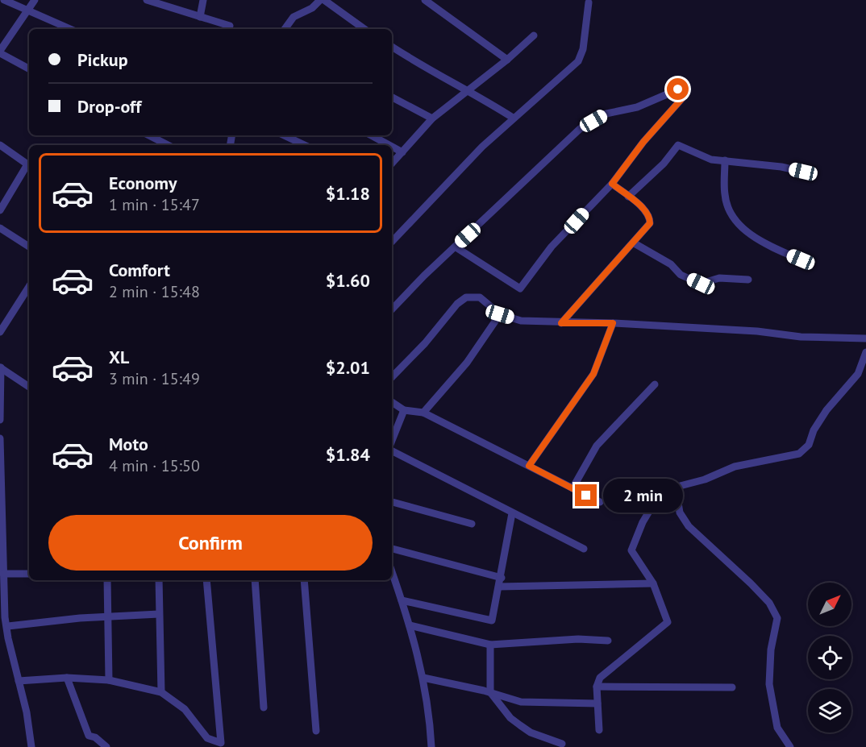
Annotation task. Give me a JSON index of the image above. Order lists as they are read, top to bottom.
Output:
{
  "north": "top right",
  "page": {
    "banner": ["Pickup", "Drop-off"],
    "list": [
      {
        "name": "Economy",
        "note": "1 min · 15:47",
        "value": "$1.18"
      },
      {
        "name": "Comfort",
        "note": "2 min · 15:48",
        "value": "$1.60"
      },
      {
        "name": "XL",
        "note": "3 min · 15:49",
        "value": "$2.01"
      },
      {
        "name": "Moto",
        "note": "4 min · 15:50",
        "value": "$1.84"
      }
    ],
    "bubble": "2 min",
    "buttons": "Confirm"
  }
}
